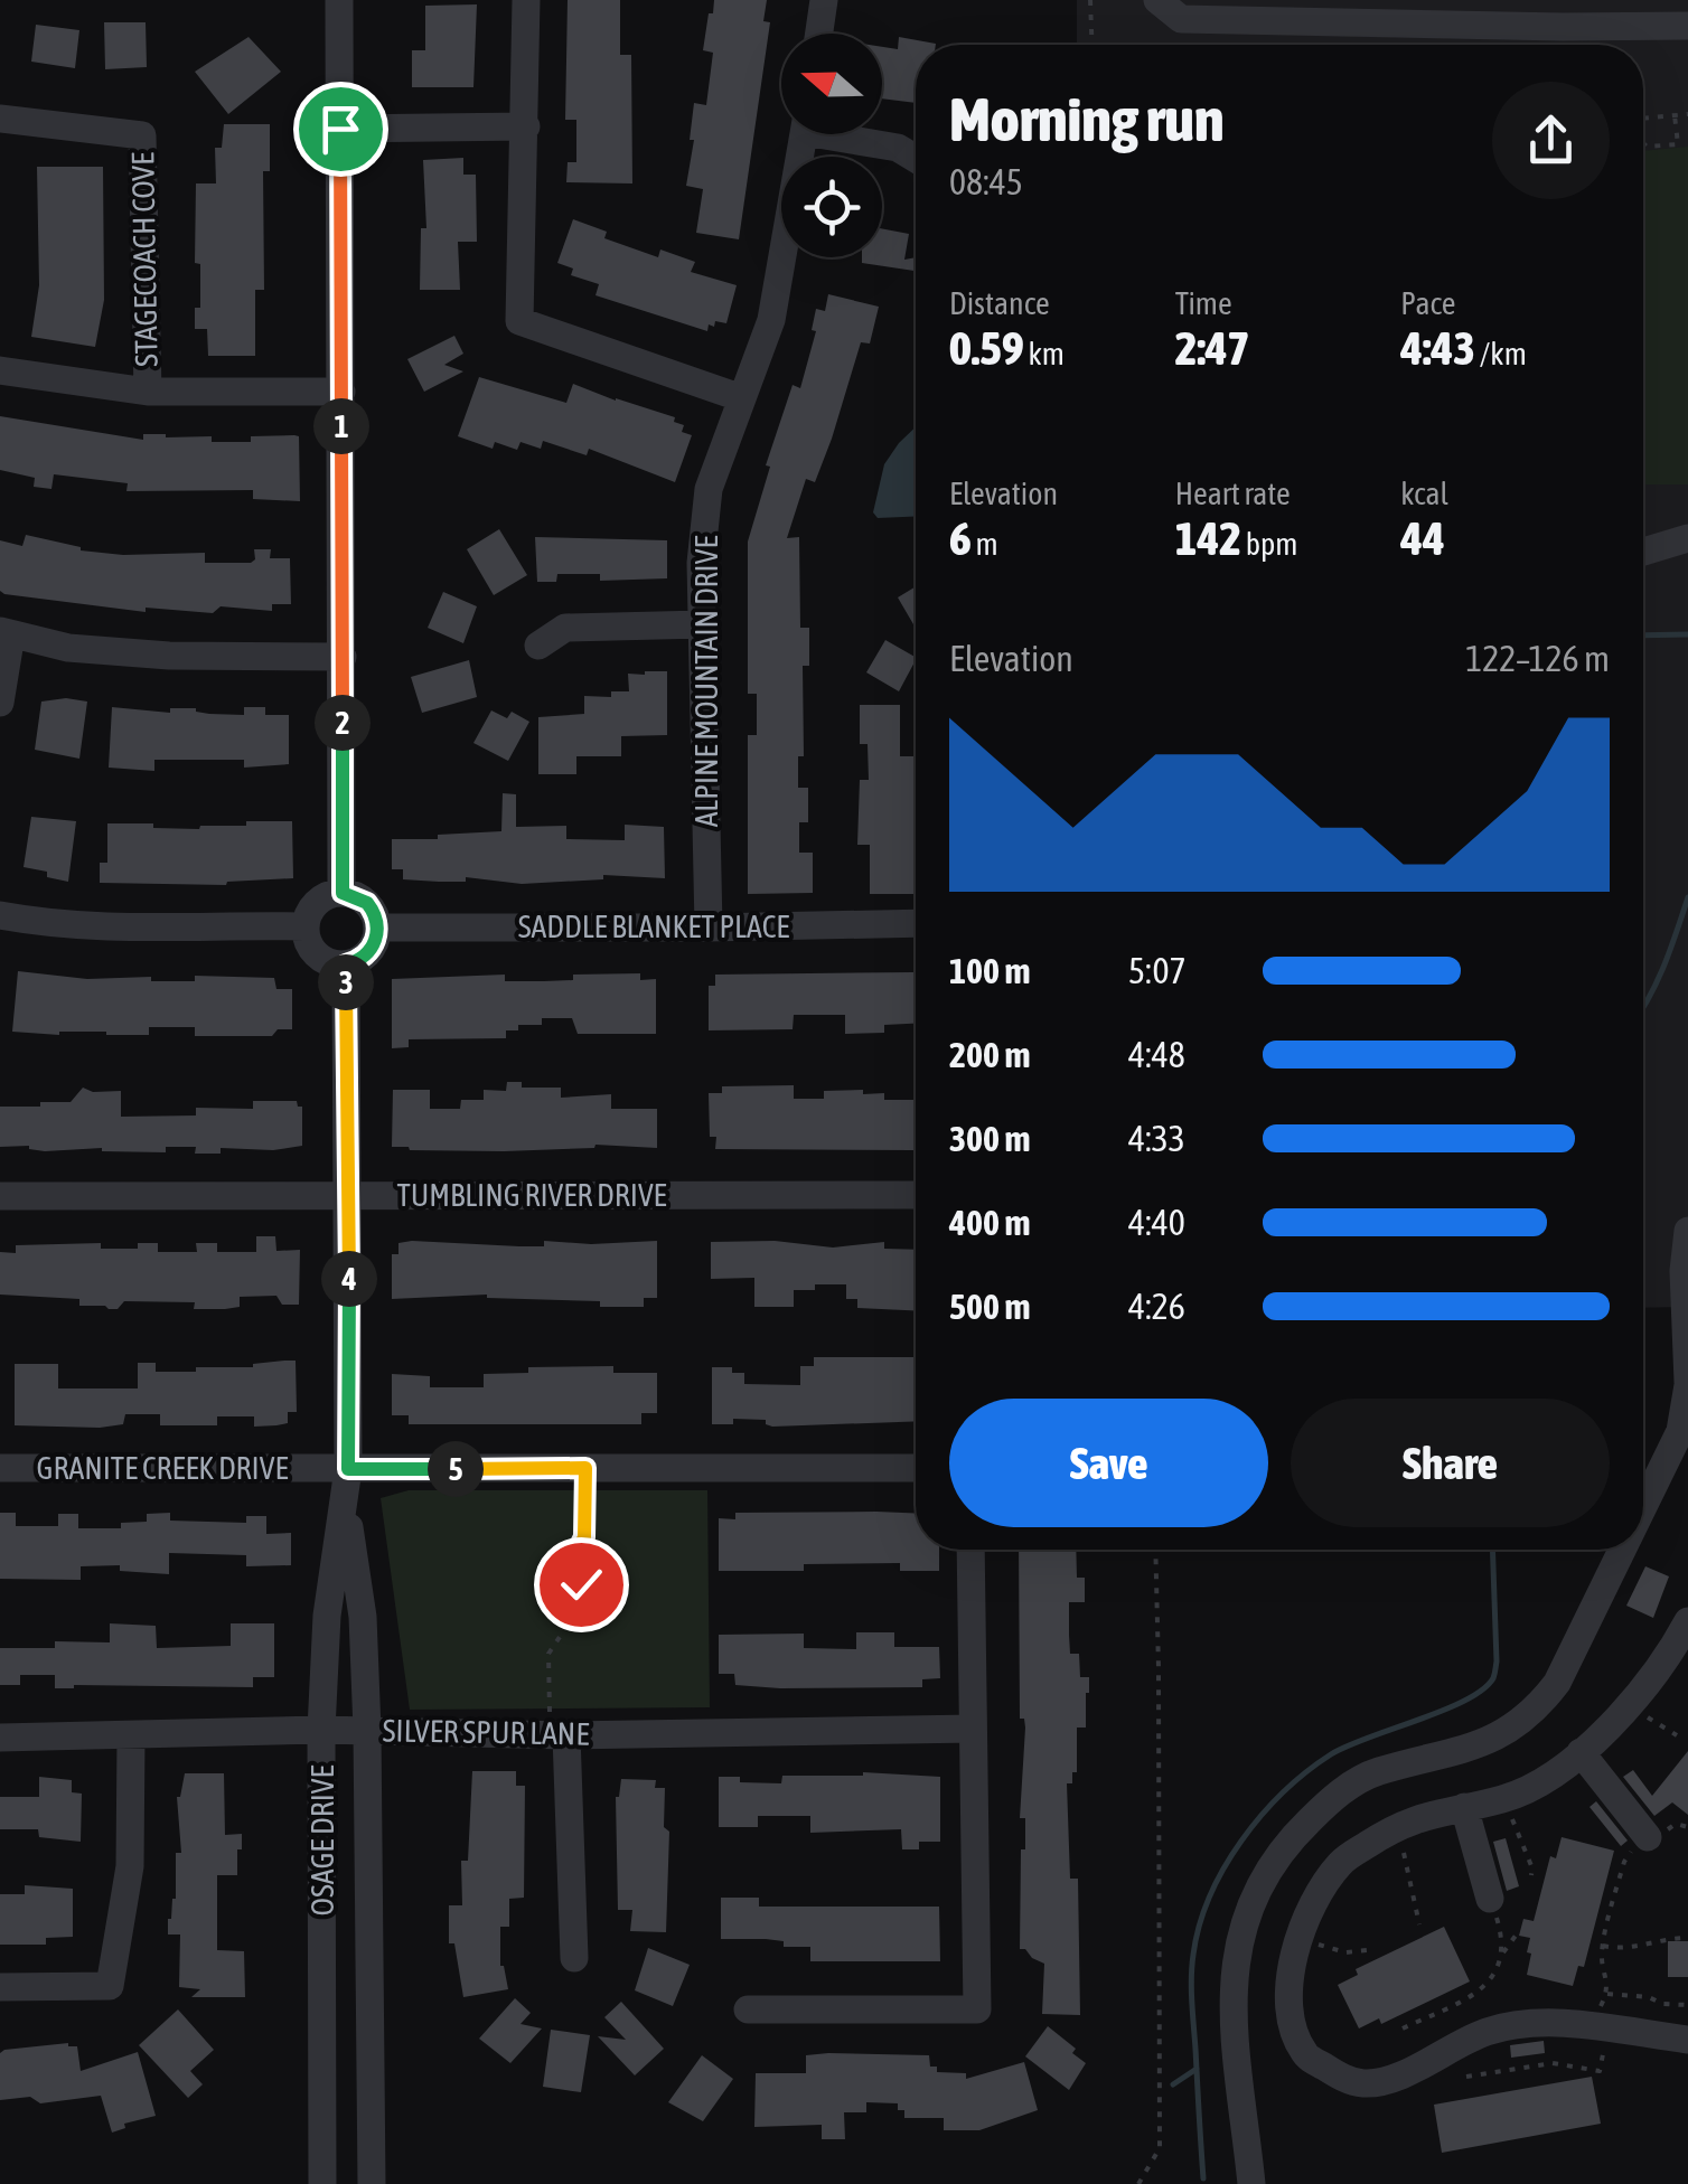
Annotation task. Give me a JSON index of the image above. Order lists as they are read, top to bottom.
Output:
{
  "streets": {
    "street": [
      "STAGECOACH COVE",
      "ALPINE MOUNTAIN DRIVE",
      "SADDLE BLANKET PLACE",
      "TUMBLING RIVER DRIVE",
      "GRANITE CREEK DRIVE",
      "SILVER SPUR LANE",
      "OSAGE DRIVE"
    ]
  },
  "crossings": [
    ["ALPINE MOUNTAIN DRIVE", "SADDLE BLANKET PLACE"],
    ["SADDLE BLANKET PLACE", "OSAGE DRIVE"],
    ["TUMBLING RIVER DRIVE", "OSAGE DRIVE"],
    ["GRANITE CREEK DRIVE", "OSAGE DRIVE"],
    ["SILVER SPUR LANE", "OSAGE DRIVE"]
  ],
  "north": "left",
  "page": {
    "heading": ["Morning run", "08:45"],
    "stats": [
      ["Distance", "0.59 km"],
      ["Time", "2:47"],
      ["Pace", "4:43 /km"],
      ["Elevation", "6 m"],
      ["Heart rate", "142 bpm"],
      ["kcal", "44"]
    ],
    "pins": [
      "1",
      "2",
      "3",
      "4",
      "5"
    ],
    "chart": ["Elevation", "122–126 m"],
    "list": [
      {
        "name": "100 m",
        "note": "5:07"
      },
      {
        "name": "200 m",
        "note": "4:48"
      },
      {
        "name": "300 m",
        "note": "4:33"
      },
      {
        "name": "400 m",
        "note": "4:40"
      },
      {
        "name": "500 m",
        "note": "4:26"
      }
    ],
    "buttons": ["Save", "Share"]
  }
}
